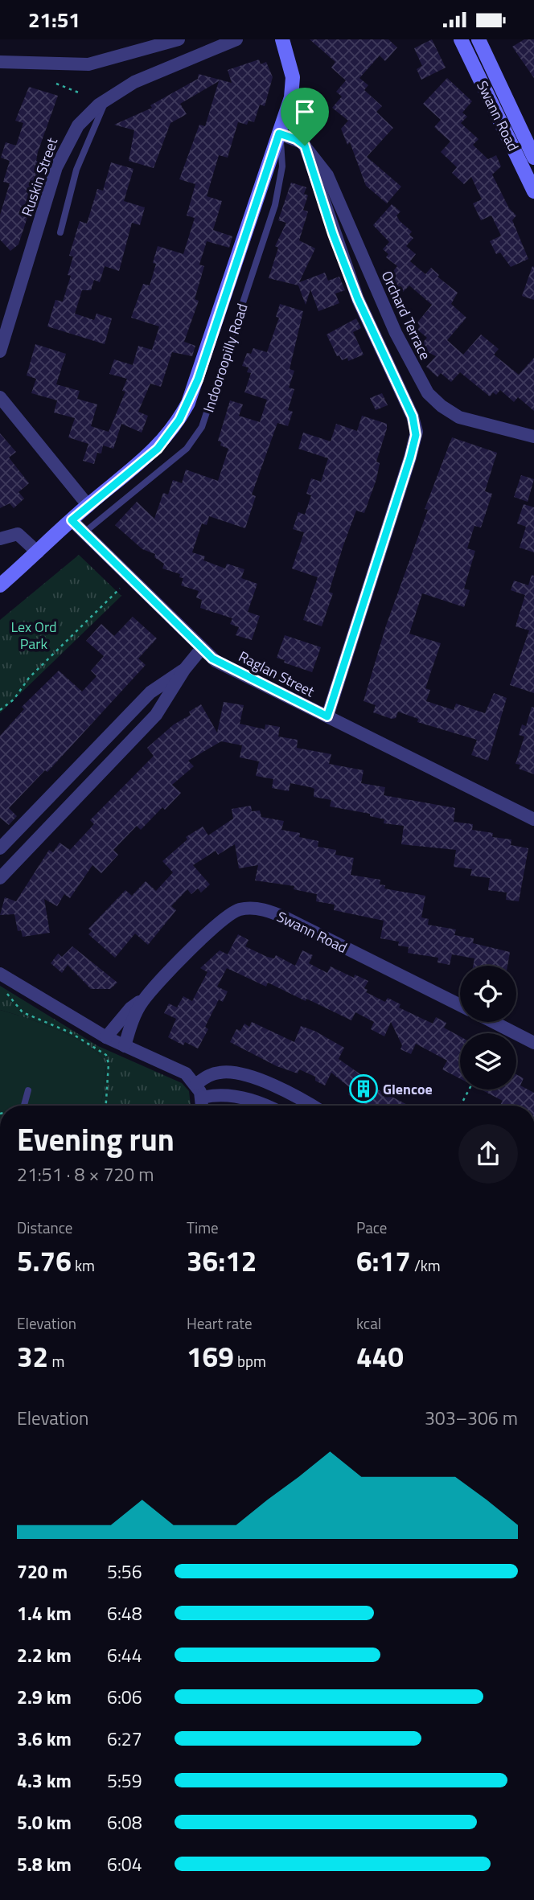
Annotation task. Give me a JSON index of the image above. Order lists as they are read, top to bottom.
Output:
{
  "streets": {
    "main road": ["Swann Road", "Indooroopilly Road"],
    "street": ["Ruskin Street", "Orchard Terrace", "Raglan Street"]
  },
  "crossings": [
    ["Orchard Terrace", "Indooroopilly Road"],
    ["Indooroopilly Road", "Raglan Street"]
  ],
  "parks": ["Lex Ord Park"],
  "places": {
    "building": ["Glencoe"]
  },
  "page": {
    "status": "21:51",
    "heading": ["Evening run", "21:51 · 8 × 720 m"],
    "stats": [
      ["Distance", "5.76 km"],
      ["Time", "36:12"],
      ["Pace", "6:17 /km"],
      ["Elevation", "32 m"],
      ["Heart rate", "169 bpm"],
      ["kcal", "440"]
    ],
    "chart": ["Elevation", "303–306 m"],
    "list": [
      {
        "name": "720 m",
        "note": "5:56"
      },
      {
        "name": "1.4 km",
        "note": "6:48"
      },
      {
        "name": "2.2 km",
        "note": "6:44"
      },
      {
        "name": "2.9 km",
        "note": "6:06"
      },
      {
        "name": "3.6 km",
        "note": "6:27"
      },
      {
        "name": "4.3 km",
        "note": "5:59"
      },
      {
        "name": "5.0 km",
        "note": "6:08"
      },
      {
        "name": "5.8 km",
        "note": "6:04"
      }
    ]
  }
}
